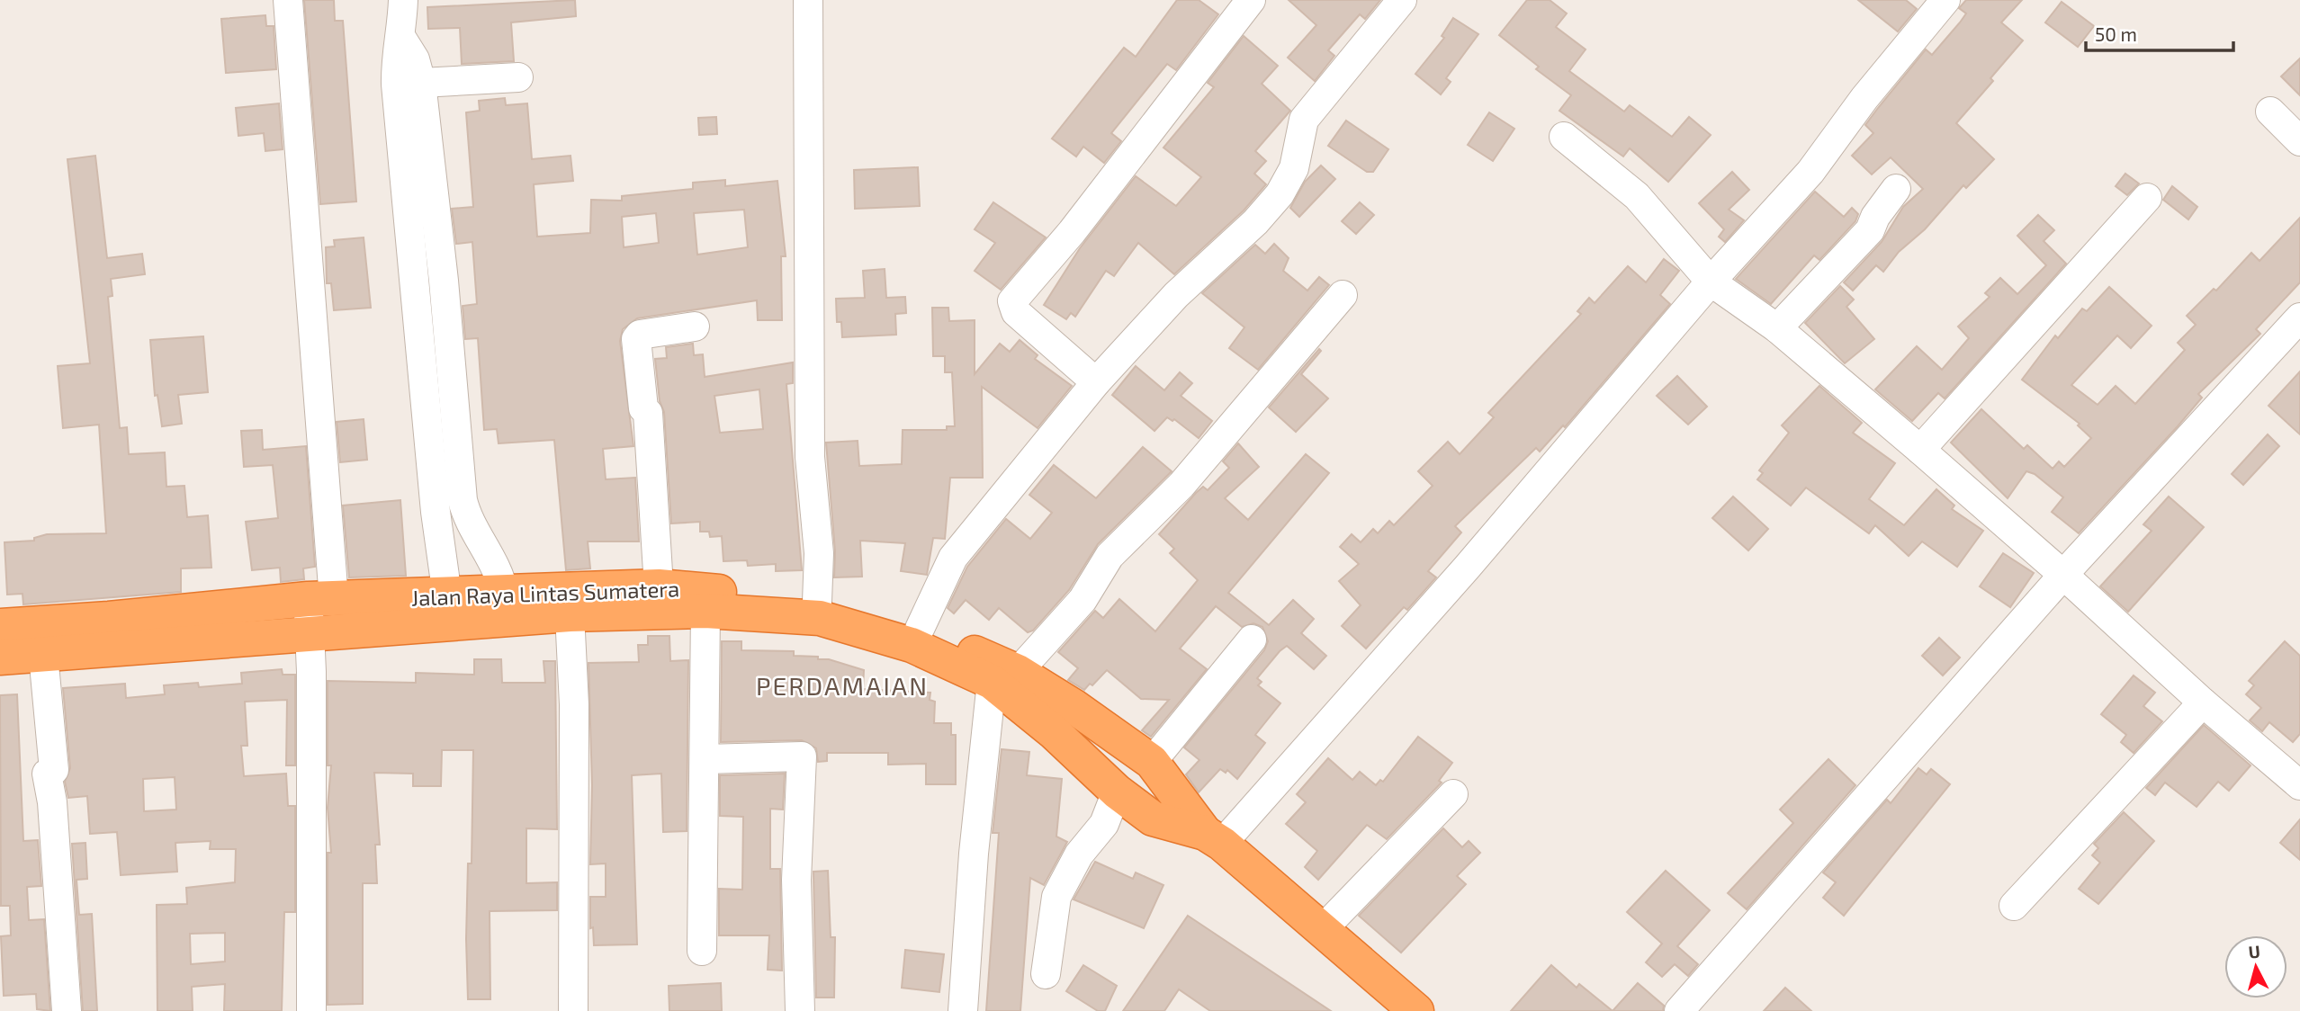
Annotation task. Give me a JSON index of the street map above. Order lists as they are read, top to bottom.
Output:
{
  "streets": {
    "highway": ["Jalan Raya Lintas Sumatera"]
  },
  "districts": ["PERDAMAIAN"],
  "scale_bar": "50 m",
  "north": "top"
}
